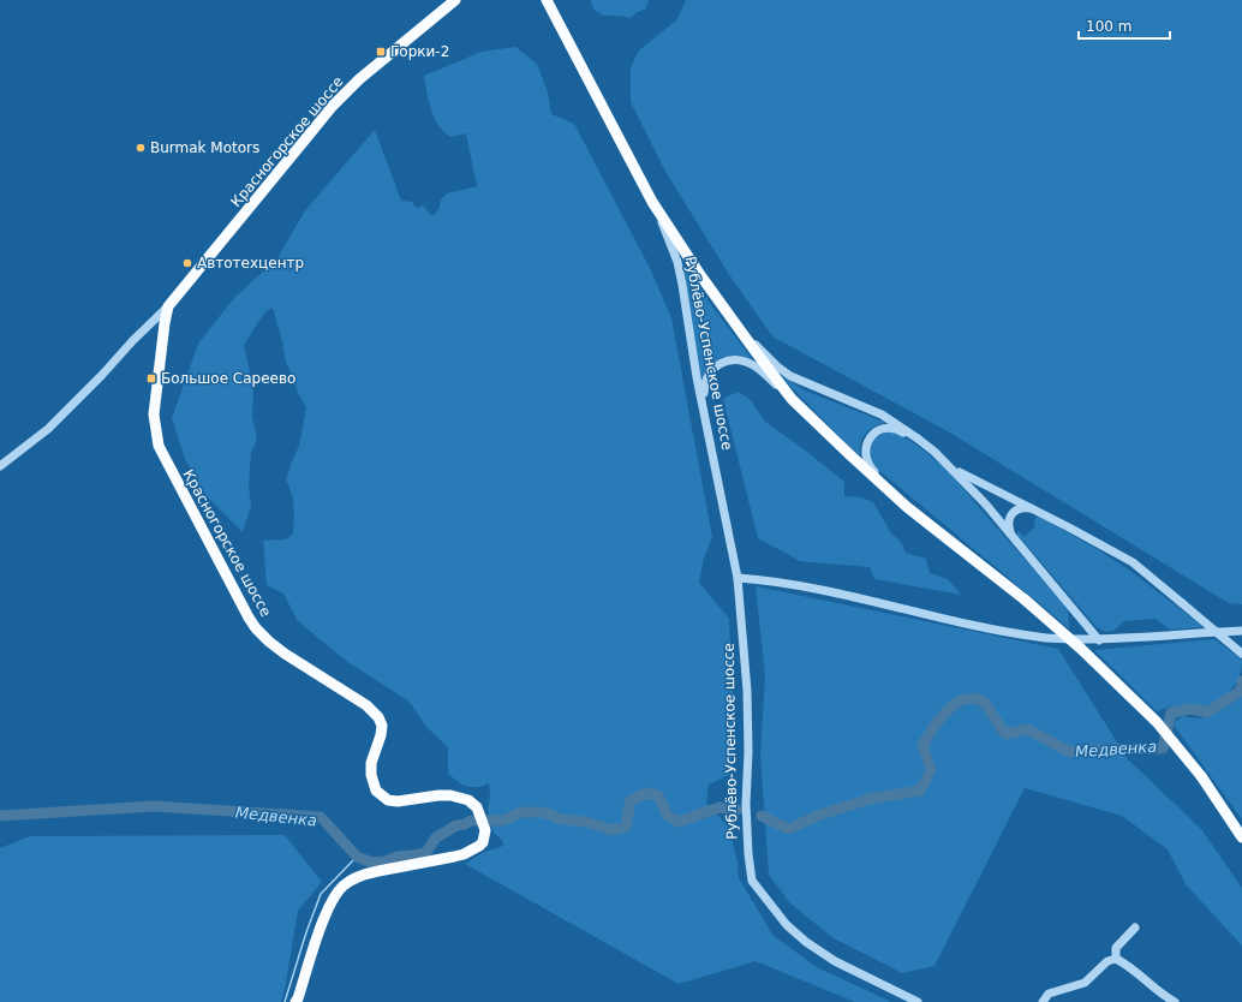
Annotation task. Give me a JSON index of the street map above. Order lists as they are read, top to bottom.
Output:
{
  "streets": {
    "main road": ["Красногорское шоссе", "Рублёво-Успенское шоссе"]
  },
  "water": ["Медвенка"],
  "places": {
    "transit": ["Горки-2", "Большое Сареево"],
    "other": ["Burmak Motors", "Автотехцентр"]
  },
  "scale_bar": "100 m"
}
